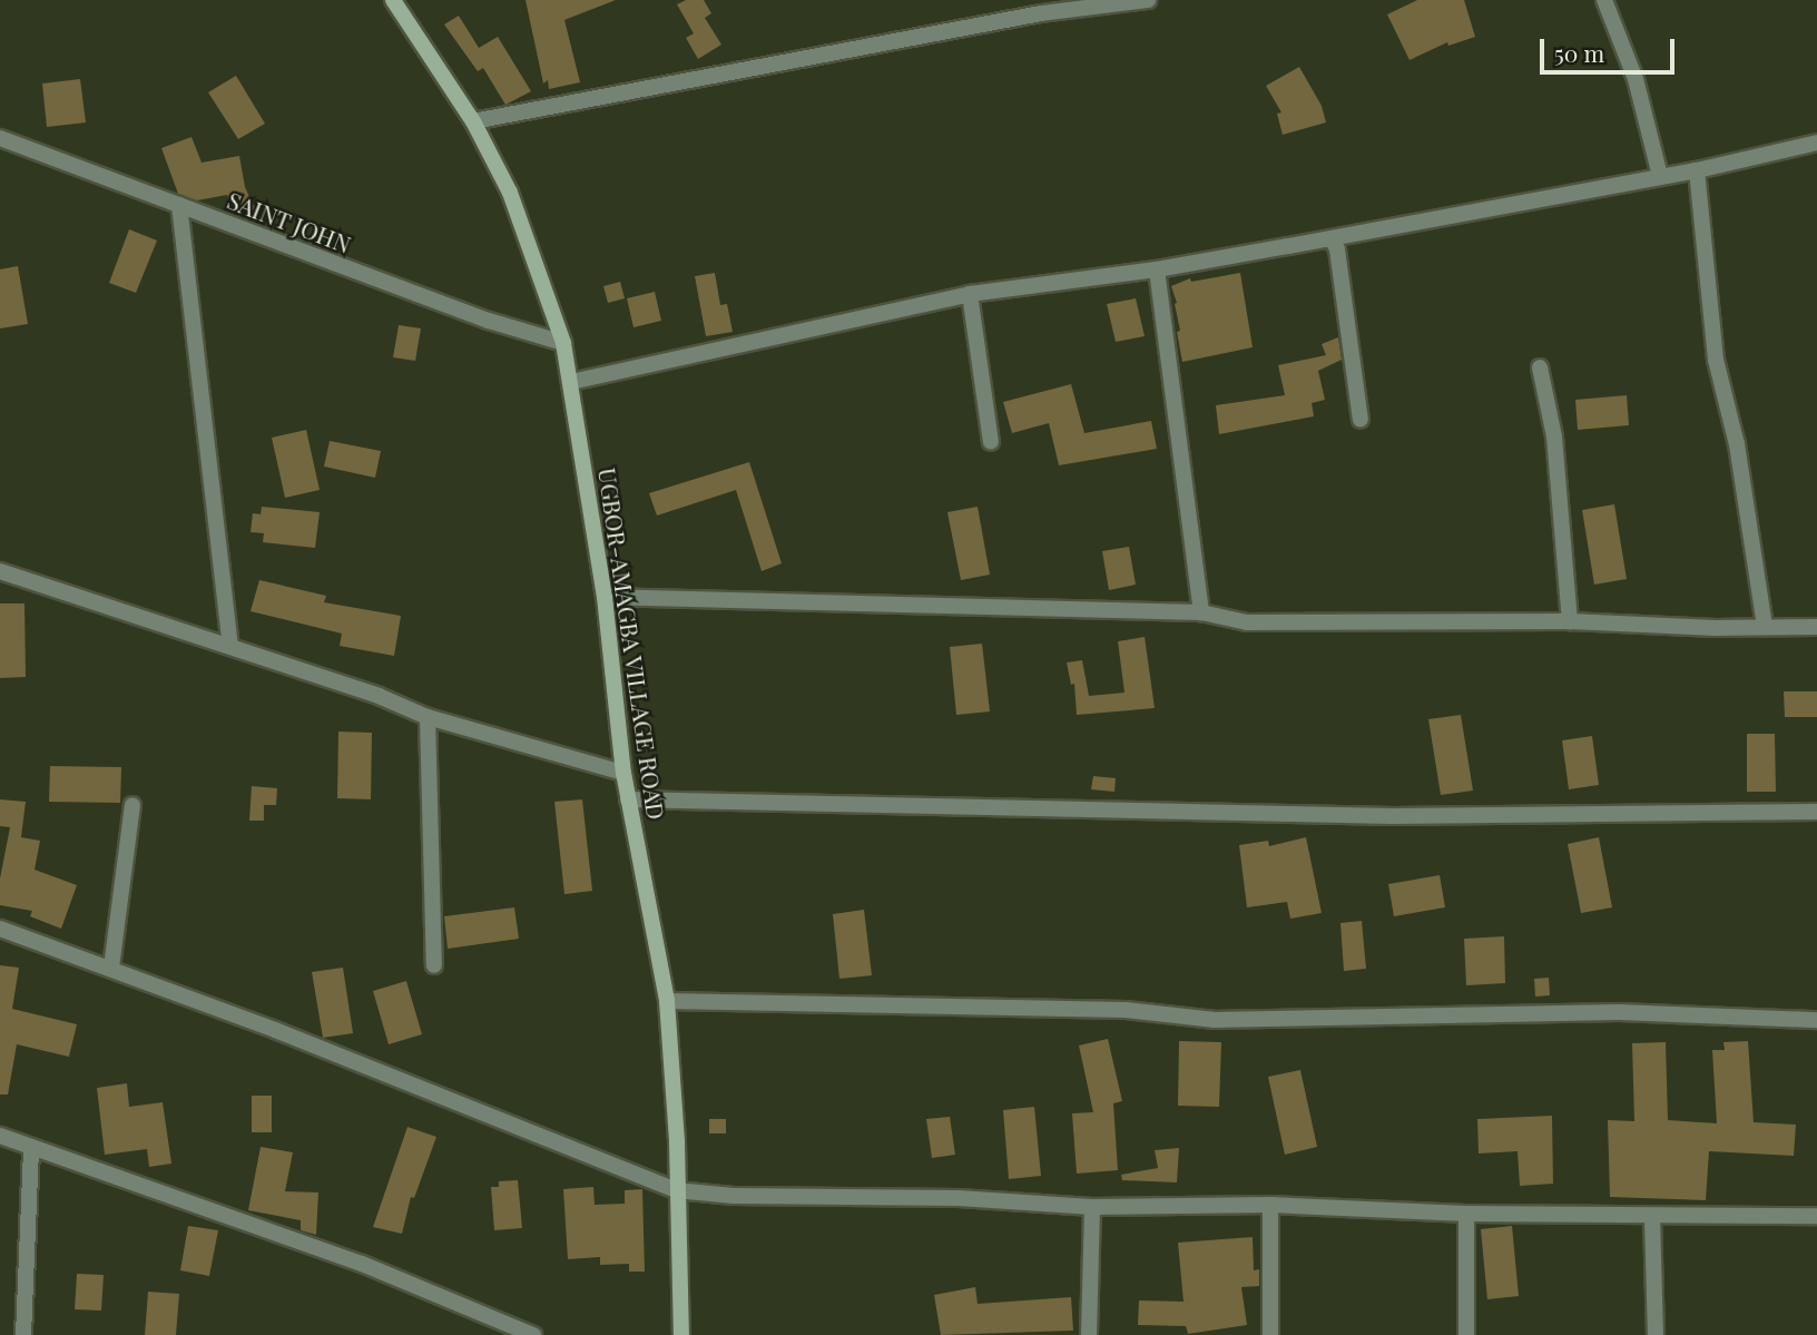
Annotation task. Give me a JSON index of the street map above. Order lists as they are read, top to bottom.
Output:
{
  "streets": {
    "street": ["SAINT JOHN", "UGBOR-AMAGBA VILLAGE ROAD"]
  },
  "crossings": [
    ["SAINT JOHN", "UGBOR-AMAGBA VILLAGE ROAD"]
  ],
  "scale_bar": "50 m"
}
